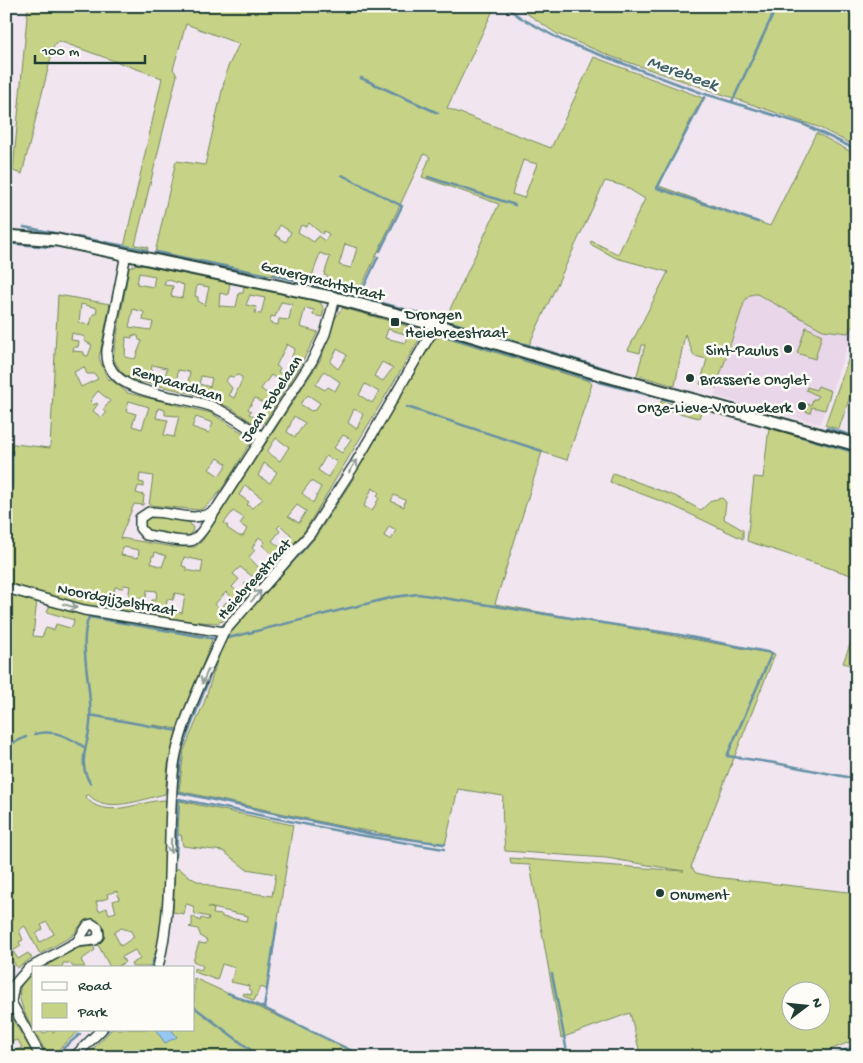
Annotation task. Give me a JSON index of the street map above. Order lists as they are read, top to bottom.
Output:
{
  "streets": {
    "street": [
      "Gavergrachtstraat",
      "Renpaardlaan",
      "Jean Fobelaan",
      "Heiebreestraat",
      "Noordgijzelstraat"
    ]
  },
  "crossings": [
    ["Gavergrachtstraat", "Renpaardlaan"],
    ["Gavergrachtstraat", "Jean Fobelaan"],
    ["Gavergrachtstraat", "Heiebreestraat"],
    ["Renpaardlaan", "Jean Fobelaan"],
    ["Heiebreestraat", "Noordgijzelstraat"]
  ],
  "one_way": ["Noordgijzelstraat"],
  "water": ["Merebeek"],
  "places": {
    "transit": ["Drongen Heiebreestraat"],
    "other": [
      "Sint-Paulus",
      "Brasserie Onglet",
      "Onze-Lieve-Vrouwekerk",
      "Onument"
    ]
  },
  "legend": ["Road", "Park"],
  "scale_bar": "100 m",
  "north": "right"
}
